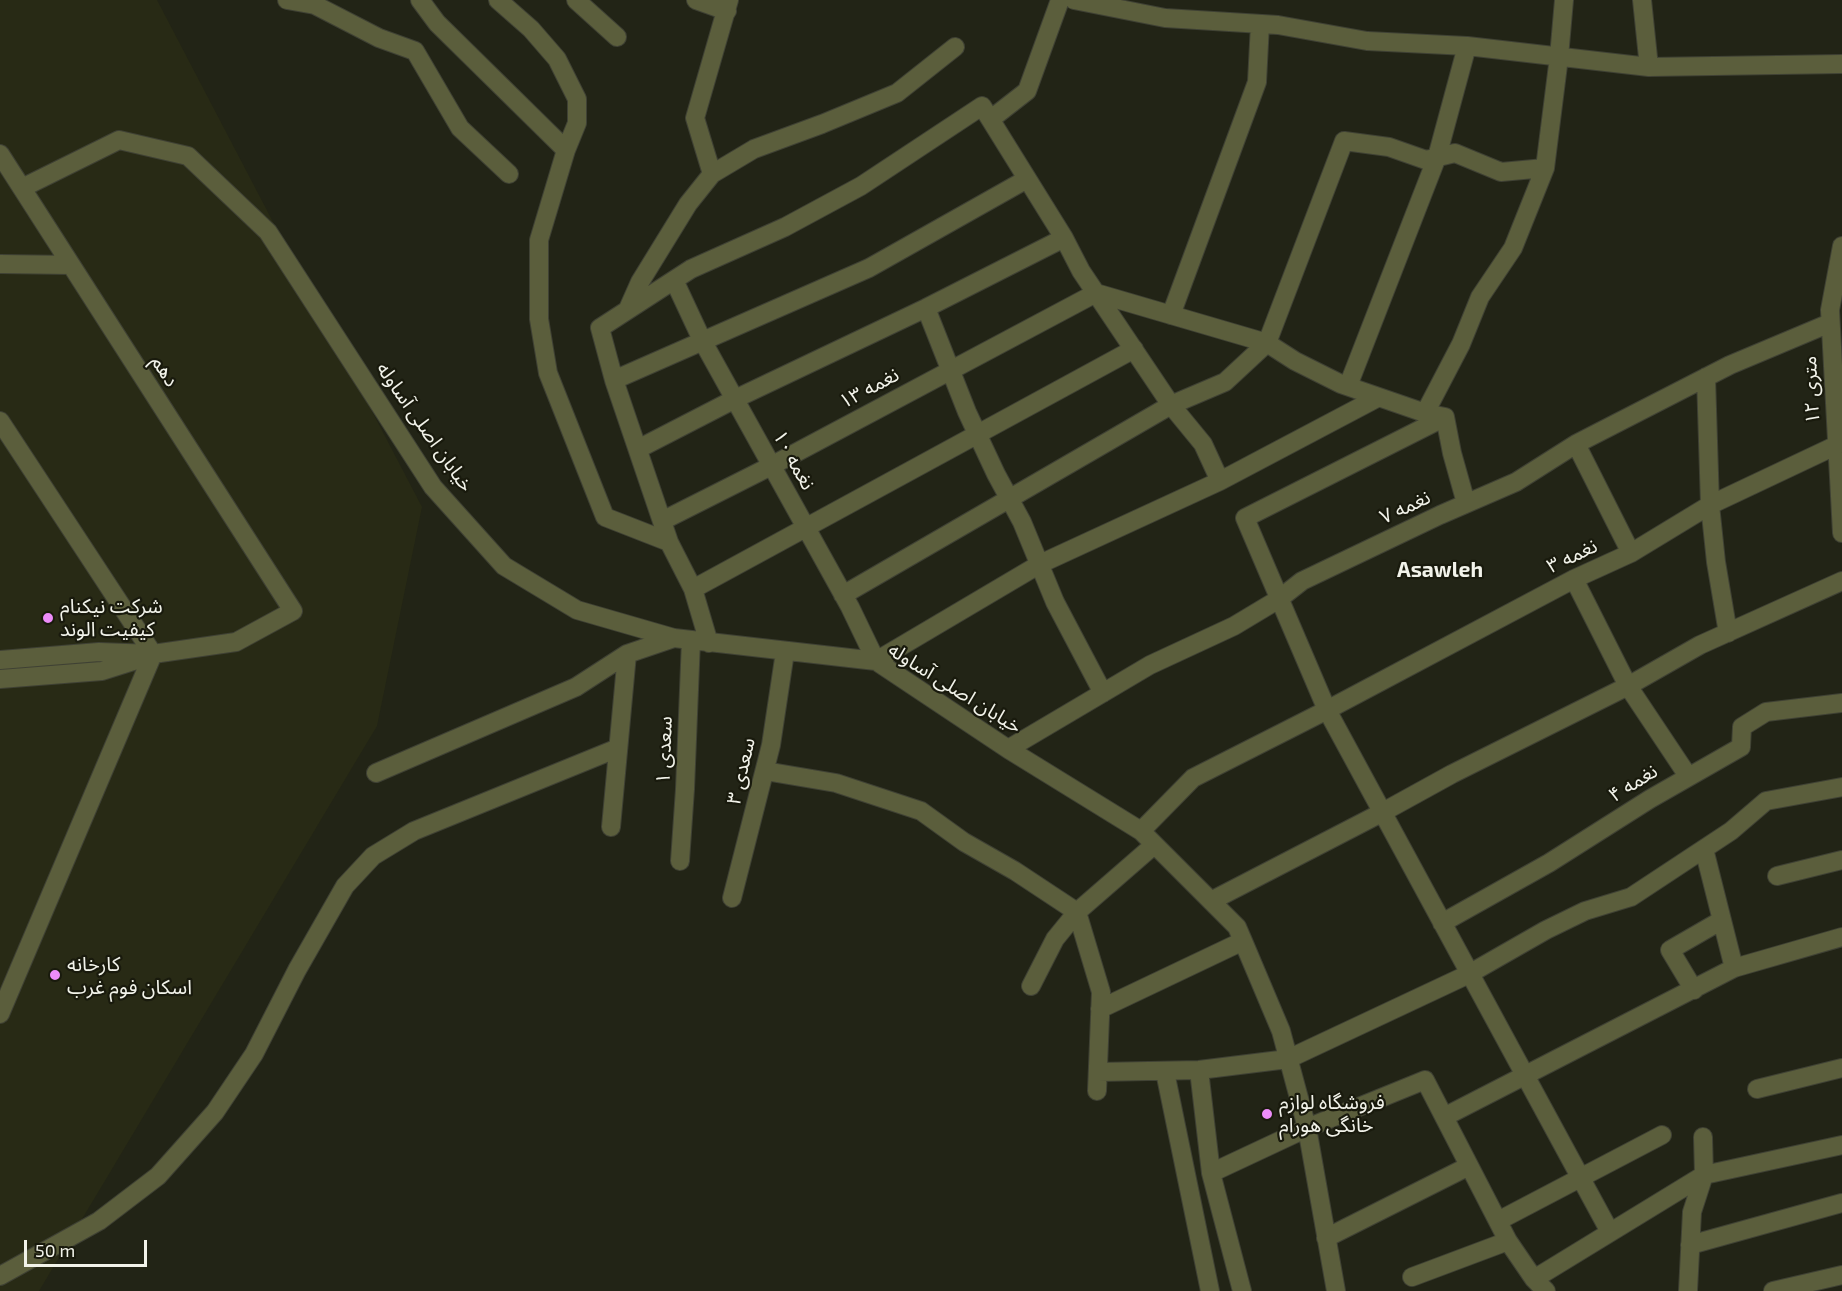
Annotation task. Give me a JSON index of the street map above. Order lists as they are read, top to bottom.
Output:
{
  "streets": {
    "street": [
      "دهم",
      "نغمه ۱۳",
      "۱۲ متری",
      "خیابان اصلی آساوله",
      "نغمه ۱۰",
      "نغمه ۷",
      "نغمه ۳",
      "سعدی ۱",
      "سعدی ۳",
      "نغمه ۴"
    ]
  },
  "crossings": [
    ["دهم", "خیابان اصلی آساوله"],
    ["نغمه ۱۳", "نغمه ۱۰"],
    ["نغمه ۱۳", "سعدی ۱"],
    ["۱۲ متری", "نغمه ۷"],
    ["۱۲ متری", "نغمه ۳"],
    ["خیابان اصلی آساوله", "نغمه ۱۰"],
    ["خیابان اصلی آساوله", "نغمه ۷"],
    ["خیابان اصلی آساوله", "سعدی ۱"],
    ["خیابان اصلی آساوله", "سعدی ۳"]
  ],
  "districts": ["Asawleh"],
  "places": ["شرکت نیکنام کیفیت الوند", "کارخانه اسکان فوم غرب", "فروشگاه لوازم خانگی هورام"],
  "scale_bar": "50 m"
}
